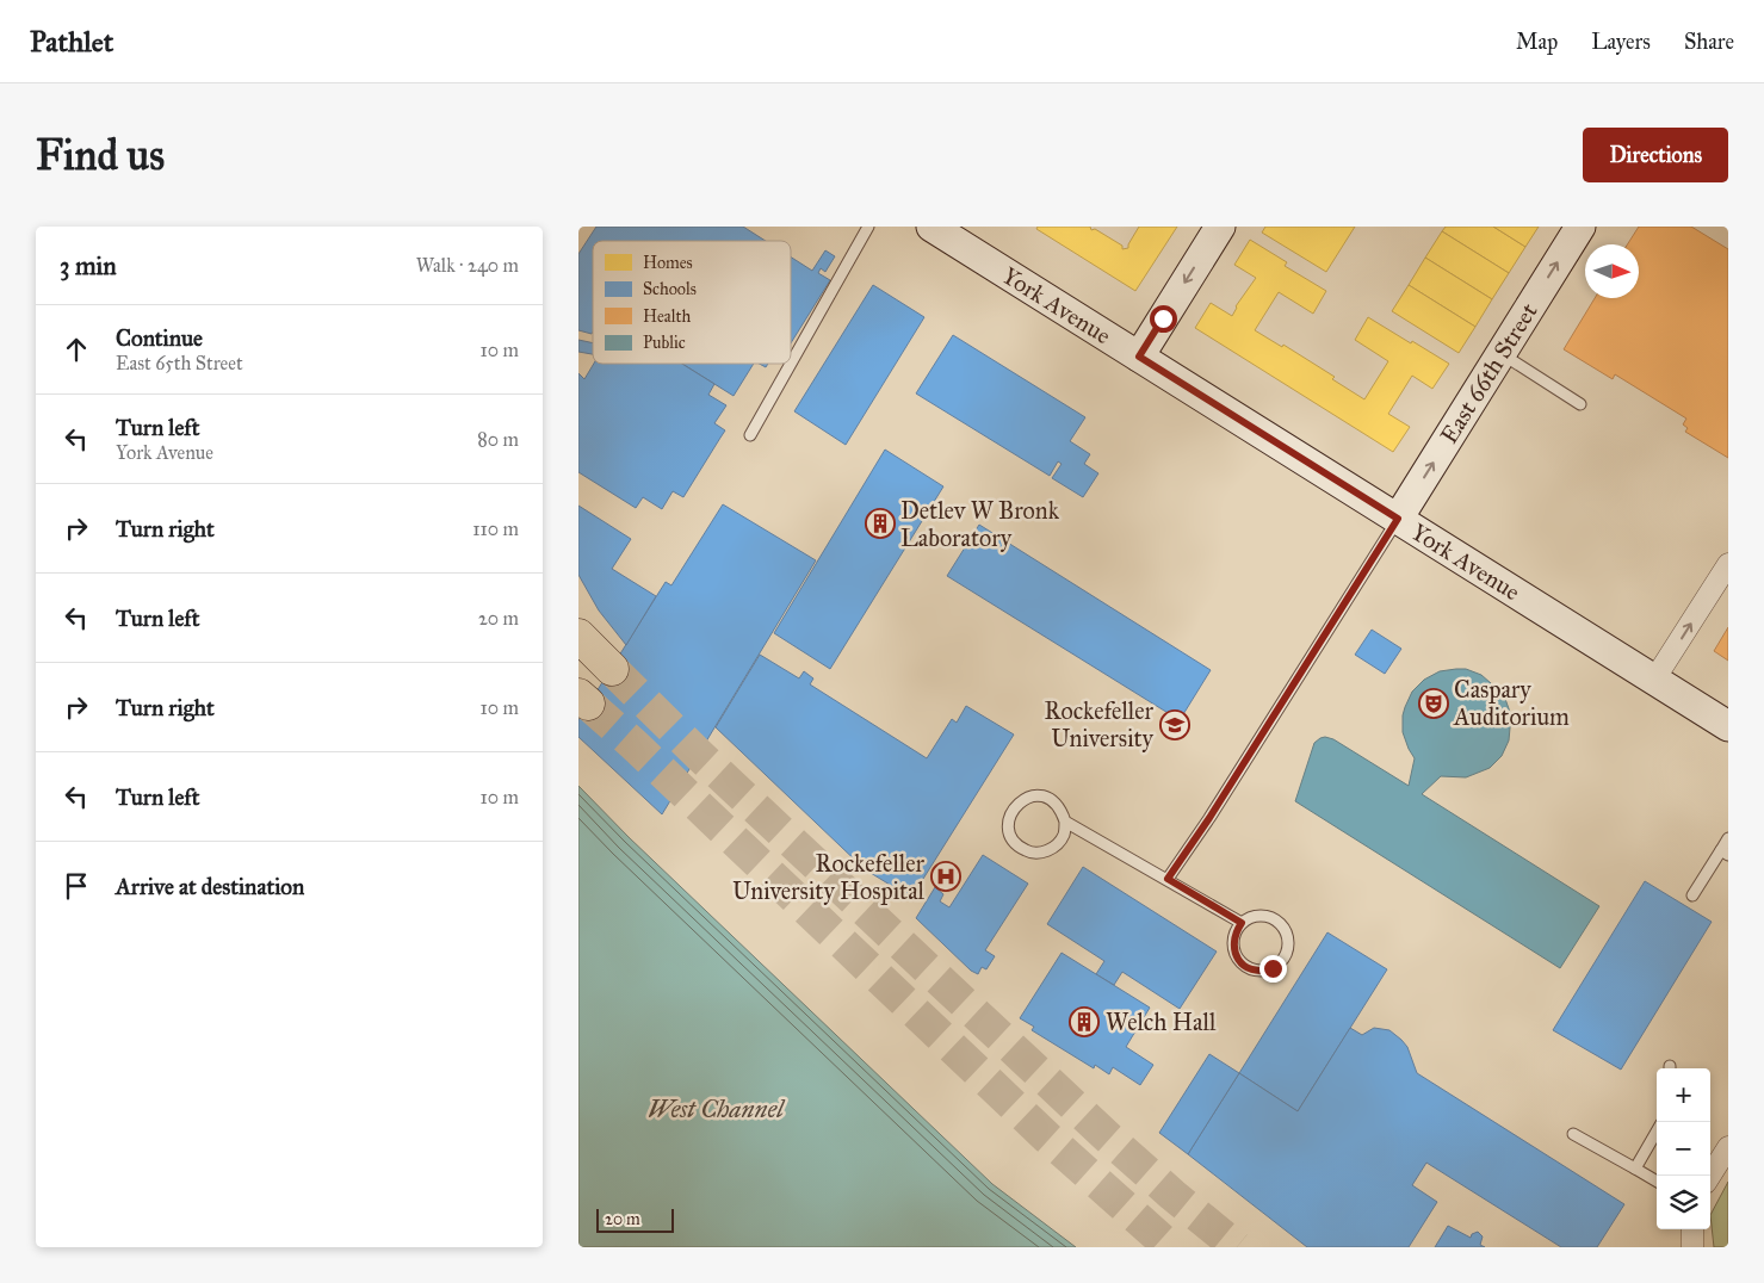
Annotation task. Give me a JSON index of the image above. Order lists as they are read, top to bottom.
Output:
{
  "streets": {
    "main road": ["York Avenue", "East 66th Street"]
  },
  "crossings": [
    ["York Avenue", "East 66th Street"]
  ],
  "one_way": ["East 66th Street"],
  "water": ["West Channel"],
  "places": {
    "building": ["Detlev W Bronk Laboratory", "Welch Hall"],
    "theatre": ["Caspary Auditorium"],
    "school or university": ["Rockefeller University"],
    "hospital": ["Rockefeller University Hospital"]
  },
  "legend": [
    "Homes",
    "Schools",
    "Health",
    "Public"
  ],
  "scale_bar": "20 m",
  "north": "right",
  "page": {
    "header": "Pathlet",
    "nav": ["Map", "Layers", "Share"],
    "buttons": "Directions",
    "title": "Find us",
    "heading": ["3 min", "Walk · 240 m"],
    "list": [
      ["Continue", "East 65th Street", "10 m"],
      ["Turn left", "York Avenue", "80 m"],
      ["Turn right", "110 m"],
      ["Turn left", "20 m"],
      ["Turn right", "10 m"],
      ["Turn left", "10 m"],
      "Arrive at destination"
    ],
    "map_buttons": ["+", "−"],
    "scale": "20 m"
  }
}
